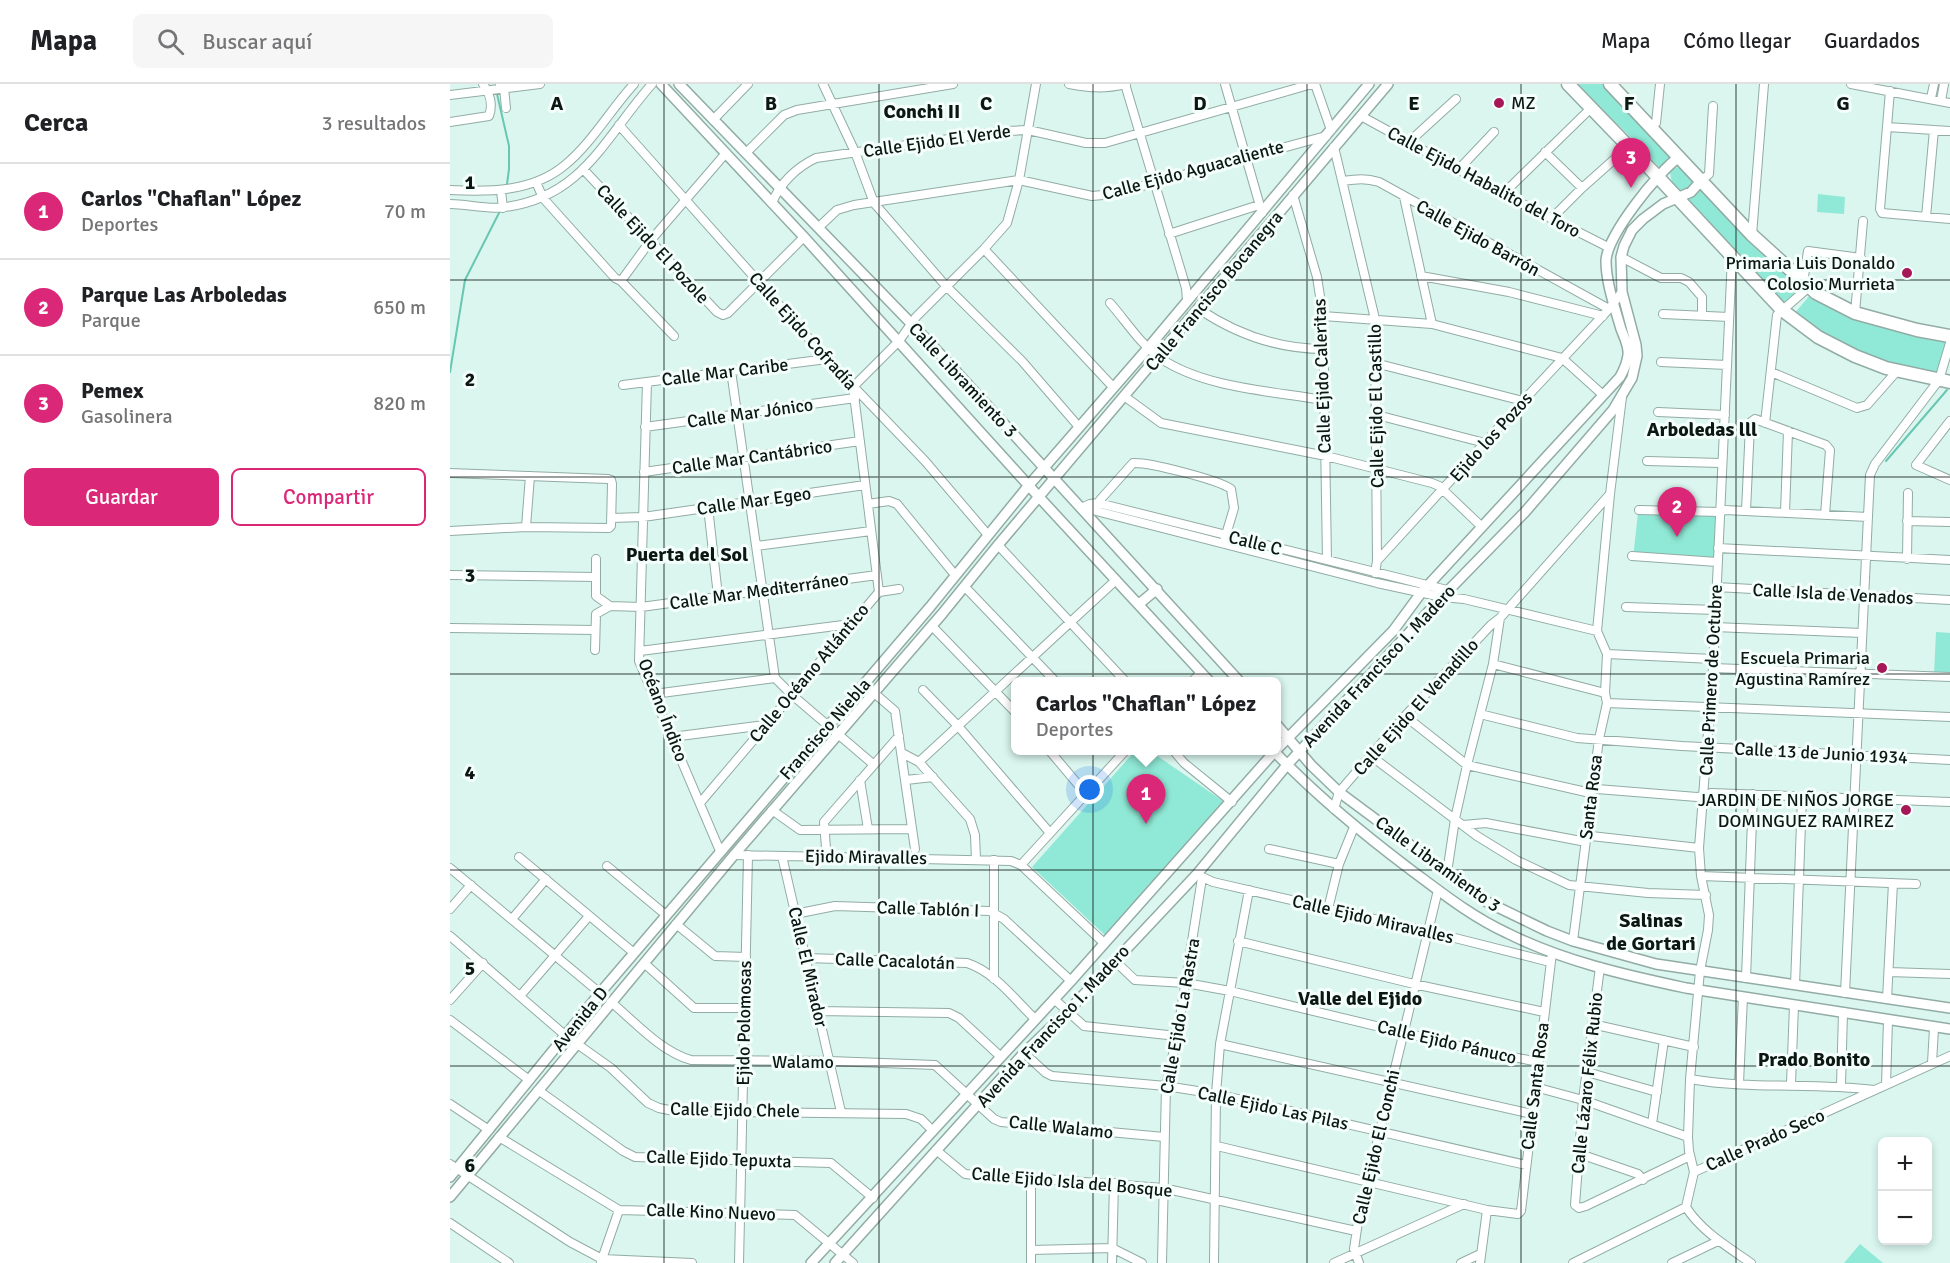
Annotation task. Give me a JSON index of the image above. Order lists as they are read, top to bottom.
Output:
{
  "streets": {
    "street": [
      "Calle Ejido El Verde",
      "Calle Ejido Aguacaliente",
      "Calle Ejido Habalito del Toro",
      "Calle Ejido Barrón",
      "Calle Ejido El Pozole",
      "Calle Francisco Bocanegra",
      "Calle Ejido Cofradía",
      "Calle Mar Caribe",
      "Calle Ejido Caleritas",
      "Calle Libramiento 3",
      "Calle Ejido El Castillo",
      "Calle Mar Jónico",
      "Ejido los Pozos",
      "Calle Mar Cantábrico",
      "Calle Mar Egeo",
      "Calle C",
      "Calle Mar Mediterráneo",
      "Calle Isla de Venados",
      "Avenida Francisco I. Madero",
      "Calle Océano Atlántico",
      "Calle Primero de Octubre",
      "Calle Ejido El Venadillo",
      "Océano Índico",
      "Francisco Niebla",
      "Calle 13 de Junio 1934",
      "Santa Rosa",
      "Ejido Miravalles",
      "Calle Tablón I",
      "Calle Ejido Miravalles",
      "Calle Cacalotán",
      "Calle El Mirador",
      "Calle Ejido La Rastra",
      "Avenida D",
      "Ejido Polomosas",
      "Calle Ejido Pánuco",
      "Walamo",
      "Calle Lázaro Félix Rubio",
      "Calle Santa Rosa",
      "Calle Ejido Las Pilas",
      "Calle Ejido Chele",
      "Calle Walamo",
      "Calle Prado Seco",
      "Calle Ejido El Conchi",
      "Calle Ejido Tepuxta",
      "Calle Ejido Isla del Bosque",
      "Calle Kino Nuevo"
    ]
  },
  "crossings": [
    ["Calle Ejido El Verde", "Calle Libramiento 3"],
    ["Calle Ejido Aguacaliente", "Calle Francisco Bocanegra"],
    ["Calle Ejido Aguacaliente", "Calle Libramiento 3"],
    ["Calle Ejido Habalito del Toro", "Calle Francisco Bocanegra"],
    ["Calle Ejido Habalito del Toro", "Avenida Francisco I. Madero"],
    ["Calle Ejido Barrón", "Calle Ejido El Castillo"],
    ["Calle Ejido Barrón", "Ejido los Pozos"],
    ["Calle Ejido Barrón", "Avenida Francisco I. Madero"],
    ["Calle Ejido El Pozole", "Calle Ejido Cofradía"],
    ["Calle Francisco Bocanegra", "Calle Ejido Cofradía"],
    ["Calle Francisco Bocanegra", "Calle Ejido Caleritas"],
    ["Calle Francisco Bocanegra", "Calle Libramiento 3"],
    ["Calle Francisco Bocanegra", "Calle Ejido El Castillo"],
    ["Calle Francisco Bocanegra", "Francisco Niebla"],
    ["Calle Ejido Cofradía", "Calle Mar Caribe"],
    ["Calle Ejido Cofradía", "Calle Océano Atlántico"],
    ["Calle Ejido Cofradía", "Francisco Niebla"],
    ["Calle Mar Caribe", "Océano Índico"],
    ["Calle Ejido Caleritas", "Calle C"],
    ["Calle Libramiento 3", "Calle C"],
    ["Calle Libramiento 3", "Avenida Francisco I. Madero"],
    ["Calle Libramiento 3", "Calle Primero de Octubre"],
    ["Calle Libramiento 3", "Calle Ejido El Venadillo"],
    ["Calle Libramiento 3", "Santa Rosa"],
    ["Calle Libramiento 3", "Calle Ejido Miravalles"],
    ["Calle Libramiento 3", "Calle Lázaro Félix Rubio"],
    ["Calle Libramiento 3", "Calle Santa Rosa"],
    ["Calle Libramiento 3", "Calle Ejido El Conchi"],
    ["Calle Ejido El Castillo", "Ejido los Pozos"],
    ["Calle Mar Jónico", "Calle Océano Atlántico"],
    ["Calle Mar Jónico", "Océano Índico"],
    ["Ejido los Pozos", "Avenida Francisco I. Madero"],
    ["Calle Mar Cantábrico", "Calle Océano Atlántico"],
    ["Calle Mar Cantábrico", "Océano Índico"],
    ["Calle Mar Egeo", "Calle Océano Atlántico"],
    ["Calle Mar Egeo", "Océano Índico"],
    ["Calle C", "Avenida Francisco I. Madero"],
    ["Calle Mar Mediterráneo", "Calle Océano Atlántico"],
    ["Calle Mar Mediterráneo", "Océano Índico"],
    ["Calle Isla de Venados", "Calle Primero de Octubre"],
    ["Avenida Francisco I. Madero", "Calle Tablón I"],
    ["Avenida Francisco I. Madero", "Calle Ejido Miravalles"],
    ["Avenida Francisco I. Madero", "Calle Cacalotán"],
    ["Avenida Francisco I. Madero", "Calle Ejido La Rastra"],
    ["Avenida Francisco I. Madero", "Calle Ejido Pánuco"],
    ["Avenida Francisco I. Madero", "Walamo"],
    ["Avenida Francisco I. Madero", "Calle Ejido Las Pilas"],
    ["Avenida Francisco I. Madero", "Calle Ejido Chele"],
    ["Avenida Francisco I. Madero", "Calle Walamo"],
    ["Avenida Francisco I. Madero", "Calle Ejido Tepuxta"],
    ["Avenida Francisco I. Madero", "Calle Ejido Isla del Bosque"],
    ["Avenida Francisco I. Madero", "Calle Kino Nuevo"],
    ["Calle Océano Atlántico", "Océano Índico"],
    ["Calle Primero de Octubre", "Calle 13 de Junio 1934"],
    ["Calle Primero de Octubre", "Calle Prado Seco"],
    ["Océano Índico", "Francisco Niebla"],
    ["Océano Índico", "Avenida D"],
    ["Francisco Niebla", "Ejido Miravalles"],
    ["Francisco Niebla", "Avenida D"],
    ["Calle 13 de Junio 1934", "Santa Rosa"],
    ["Ejido Miravalles", "Calle El Mirador"],
    ["Ejido Miravalles", "Avenida D"],
    ["Ejido Miravalles", "Ejido Polomosas"],
    ["Calle Tablón I", "Calle El Mirador"],
    ["Calle Ejido Miravalles", "Calle Ejido La Rastra"],
    ["Calle Ejido Miravalles", "Calle Santa Rosa"],
    ["Calle Ejido Miravalles", "Calle Ejido El Conchi"],
    ["Calle Cacalotán", "Calle El Mirador"],
    ["Calle El Mirador", "Walamo"],
    ["Calle El Mirador", "Calle Ejido Chele"],
    ["Calle Ejido La Rastra", "Calle Ejido Pánuco"],
    ["Calle Ejido La Rastra", "Calle Ejido Las Pilas"],
    ["Calle Ejido La Rastra", "Calle Walamo"],
    ["Calle Ejido La Rastra", "Calle Ejido Isla del Bosque"],
    ["Avenida D", "Walamo"],
    ["Avenida D", "Calle Ejido Chele"],
    ["Avenida D", "Calle Ejido Tepuxta"],
    ["Ejido Polomosas", "Walamo"],
    ["Ejido Polomosas", "Calle Ejido Chele"],
    ["Ejido Polomosas", "Calle Ejido Tepuxta"],
    ["Ejido Polomosas", "Calle Kino Nuevo"],
    ["Calle Ejido Pánuco", "Calle Santa Rosa"],
    ["Calle Ejido Pánuco", "Calle Ejido El Conchi"],
    ["Walamo", "Calle Walamo"],
    ["Calle Santa Rosa", "Calle Ejido Las Pilas"],
    ["Calle Ejido Las Pilas", "Calle Ejido El Conchi"],
    ["Calle Ejido El Conchi", "Calle Ejido Isla del Bosque"]
  ],
  "districts": [
    "Conchi II",
    "Arboledas lll",
    "Puerta del Sol",
    "Salinas de Gortari",
    "Valle del Ejido",
    "Prado Bonito"
  ],
  "places": [
    "MZ",
    "Primaria Luis Donaldo Colosio Murrieta",
    "Escuela Primaria Agustina Ramírez",
    "JARDIN DE NIÑOS JORGE DOMINGUEZ RAMIREZ"
  ],
  "page": {
    "header": "Mapa",
    "search": "Buscar aquí",
    "nav": ["Mapa", "Cómo llegar", "Guardados"],
    "heading": ["Cerca", "3 resultados"],
    "pins": ["3", "2", "1"],
    "list": [
      {
        "mark": "1",
        "name": "Carlos \"Chaflan\" López",
        "note": "Deportes",
        "value": "70 m"
      },
      {
        "mark": "2",
        "name": "Parque Las Arboledas",
        "note": "Parque",
        "value": "650 m"
      },
      {
        "mark": "3",
        "name": "Pemex",
        "note": "Gasolinera",
        "value": "820 m"
      }
    ],
    "buttons": ["Guardar", "Compartir"],
    "popup": ["Carlos \"Chaflan\" López", "Deportes"],
    "map_buttons": ["+", "−"]
  },
  "grid": {
    "columns": [
      "A",
      "B",
      "C",
      "D",
      "E",
      "F",
      "G"
    ],
    "rows": [
      "1",
      "2",
      "3",
      "4",
      "5",
      "6"
    ]
  }
}
